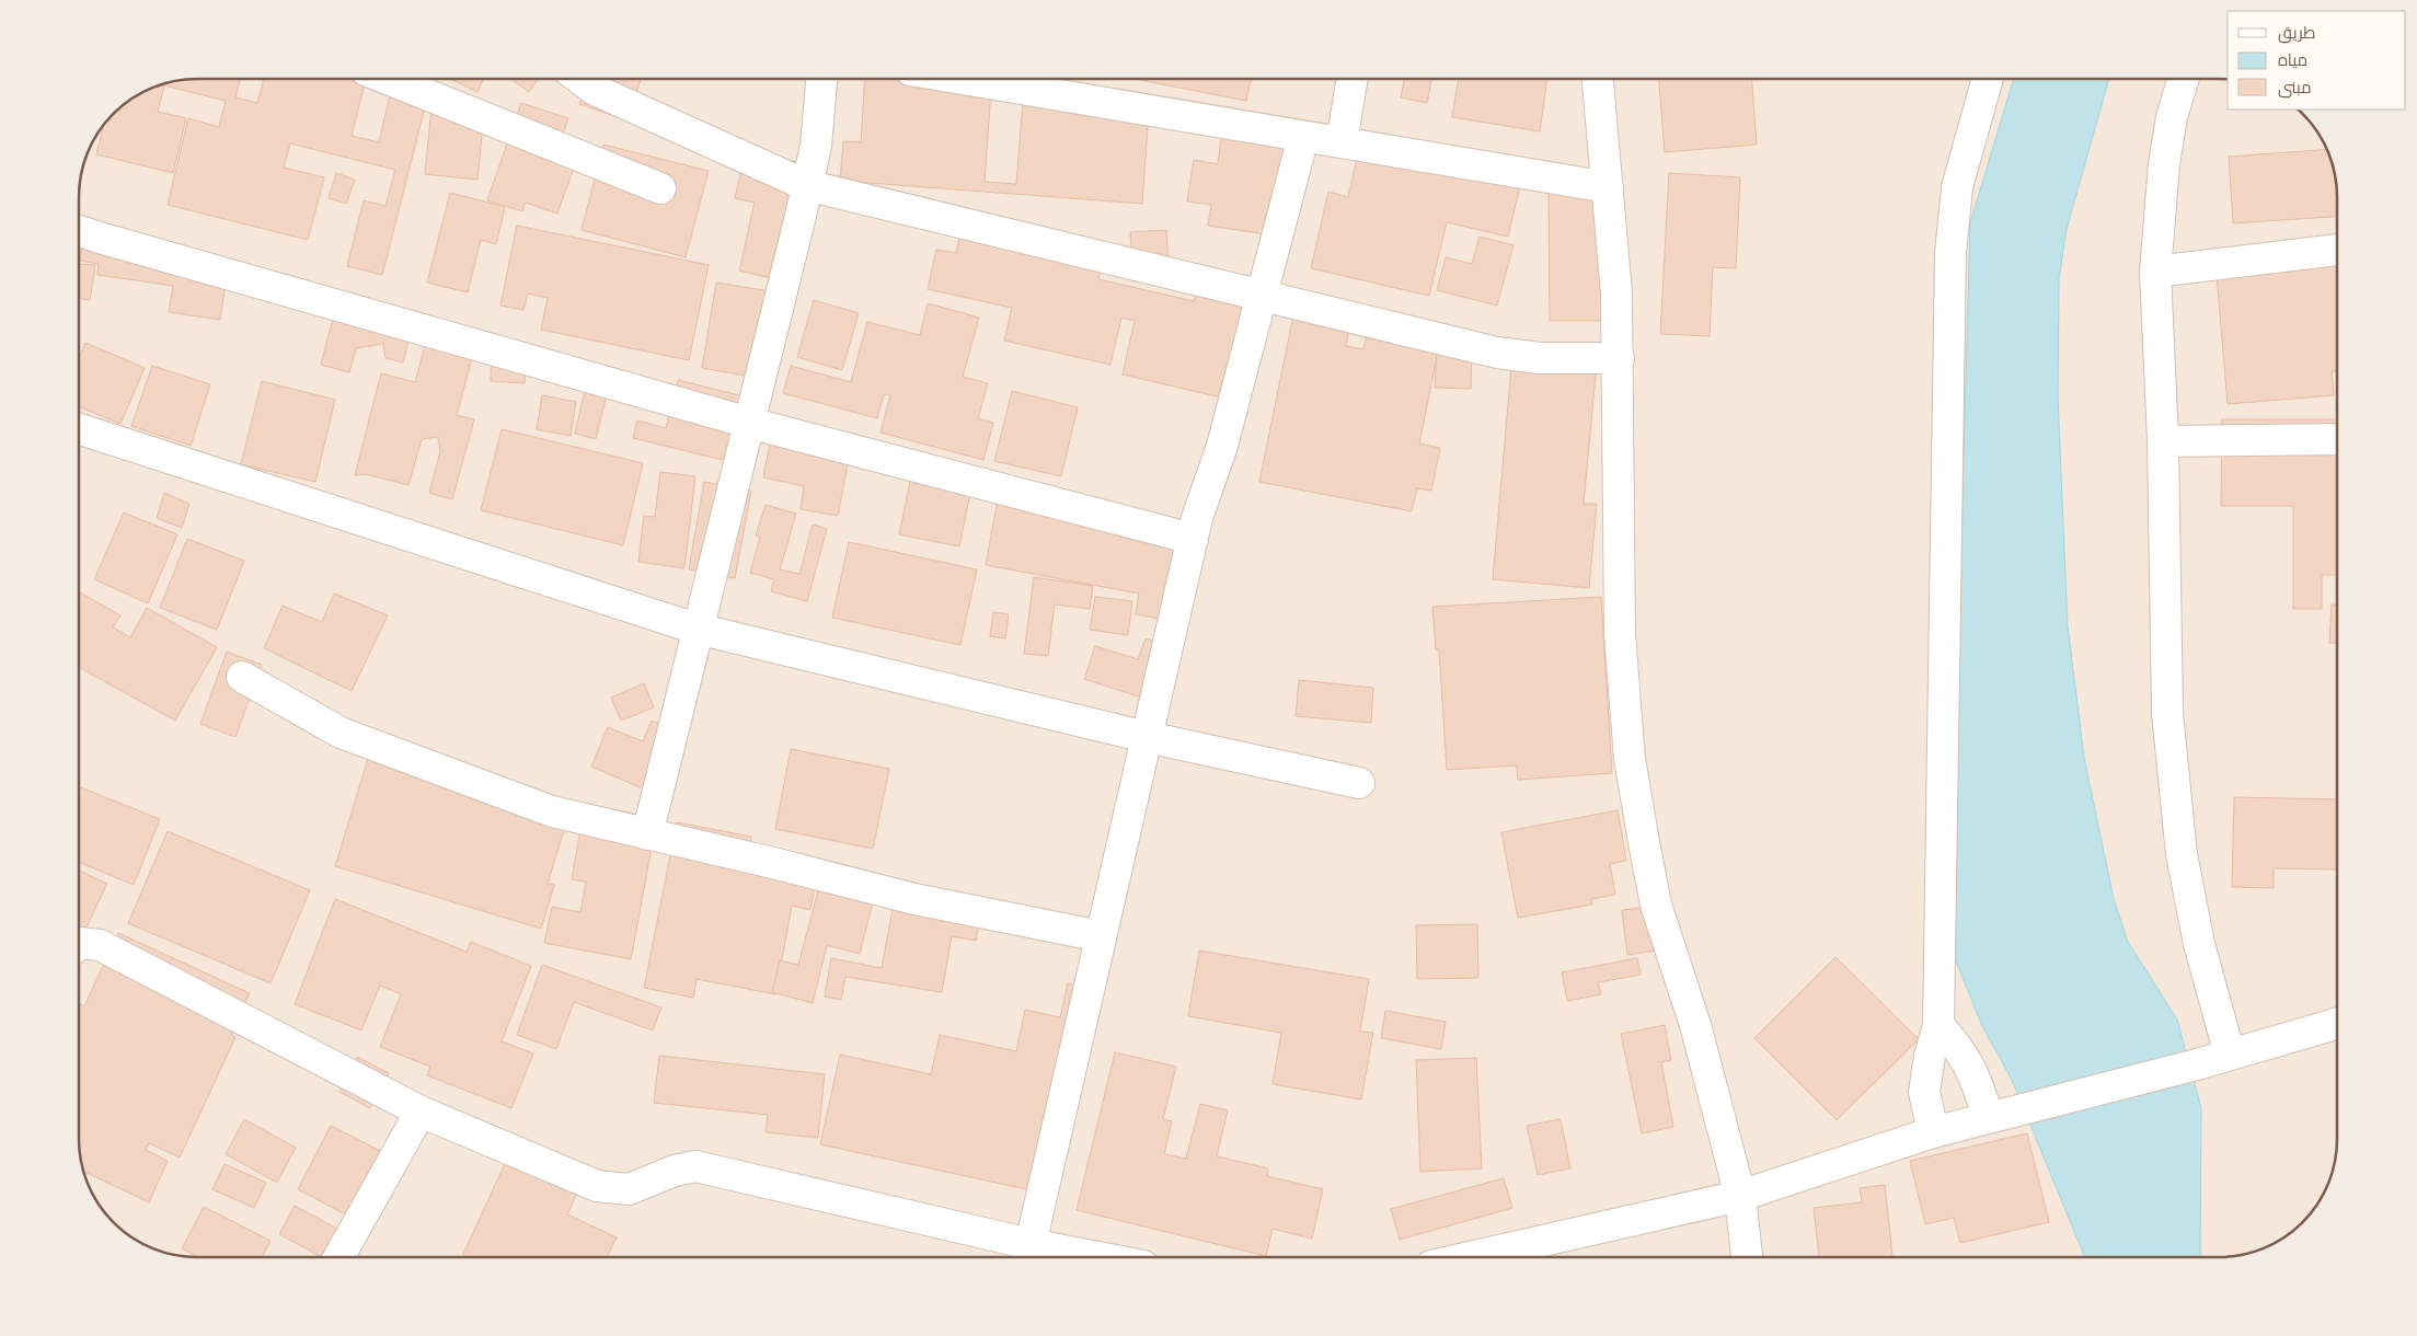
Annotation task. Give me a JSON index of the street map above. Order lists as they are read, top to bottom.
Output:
{
  "legend": ["طريق", "مياه", "مبنى"]
}
